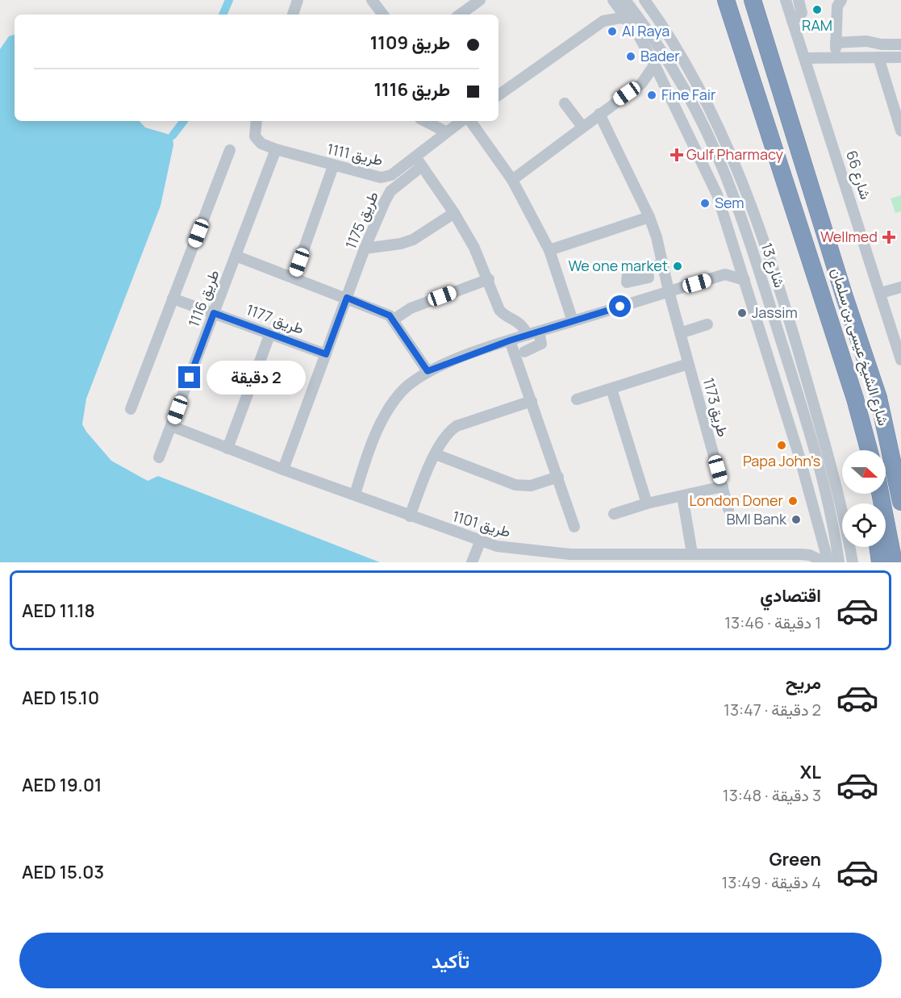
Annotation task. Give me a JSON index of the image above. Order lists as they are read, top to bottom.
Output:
{
  "streets": {
    "highway": ["شارع الشيخ عيسى بن سلمان"],
    "street": [
      "طريق 1111",
      "شارع 66",
      "طريق 1175",
      "شارع 13",
      "طريق 1116",
      "طريق 1177",
      "طريق 1173",
      "طريق 1101"
    ]
  },
  "crossings": [
    ["طريق 1111", "طريق 1116"],
    ["طريق 1175", "طريق 1177"],
    ["طريق 1175", "طريق 1101"],
    ["طريق 1116", "طريق 1177"],
    ["طريق 1116", "طريق 1101"]
  ],
  "places": {
    "other": [
      "RAM",
      "Al Raya",
      "Bader",
      "Fine Fair",
      "Sem",
      "We one market",
      "Jassim",
      "Papa John's",
      "London Doner",
      "BMI Bank"
    ],
    "health": ["Gulf Pharmacy", "Wellmed"]
  },
  "north": "right",
  "page": {
    "banner": ["طريق 1109", "طريق 1116"],
    "bubble": "2 دقيقة",
    "list": [
      {
        "name": "اقتصادي",
        "note": "1 دقيقة · 13:46",
        "value": "AED 11.18"
      },
      {
        "name": "مريح",
        "note": "2 دقيقة · 13:47",
        "value": "AED 15.10"
      },
      {
        "name": "XL",
        "note": "3 دقيقة · 13:48",
        "value": "AED 19.01"
      },
      {
        "name": "Green",
        "note": "4 دقيقة · 13:49",
        "value": "AED 15.03"
      }
    ],
    "buttons": "تأكيد"
  }
}
